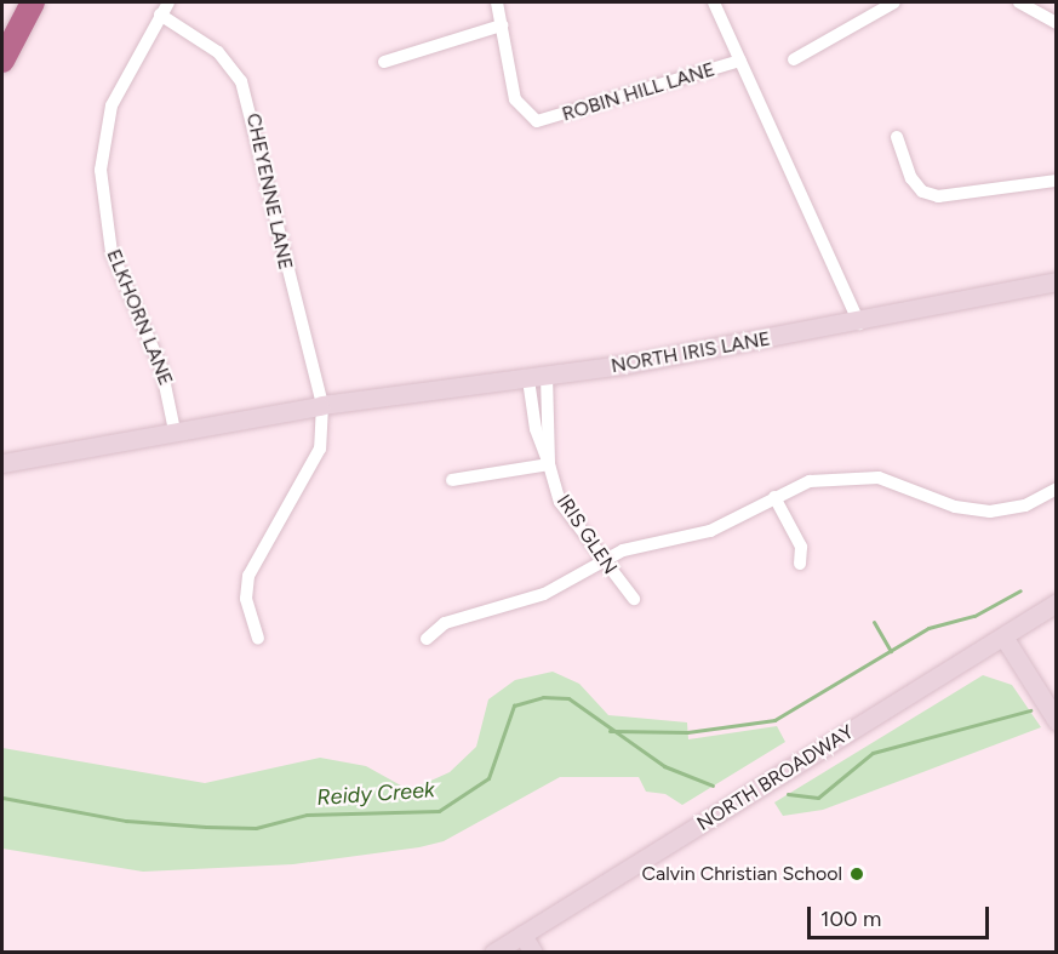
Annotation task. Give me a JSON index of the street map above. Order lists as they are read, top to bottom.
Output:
{
  "streets": {
    "street": [
      "ROBIN HILL LANE",
      "CHEYENNE LANE",
      "ELKHORN LANE",
      "NORTH IRIS LANE",
      "IRIS GLEN",
      "NORTH BROADWAY"
    ]
  },
  "crossings": [
    ["ROBIN HILL LANE", "NORTH IRIS LANE"],
    ["CHEYENNE LANE", "ELKHORN LANE"],
    ["CHEYENNE LANE", "NORTH IRIS LANE"],
    ["ELKHORN LANE", "NORTH IRIS LANE"],
    ["NORTH IRIS LANE", "IRIS GLEN"]
  ],
  "water": ["Reidy Creek"],
  "places": ["Calvin Christian School"],
  "scale_bar": "100 m"
}
